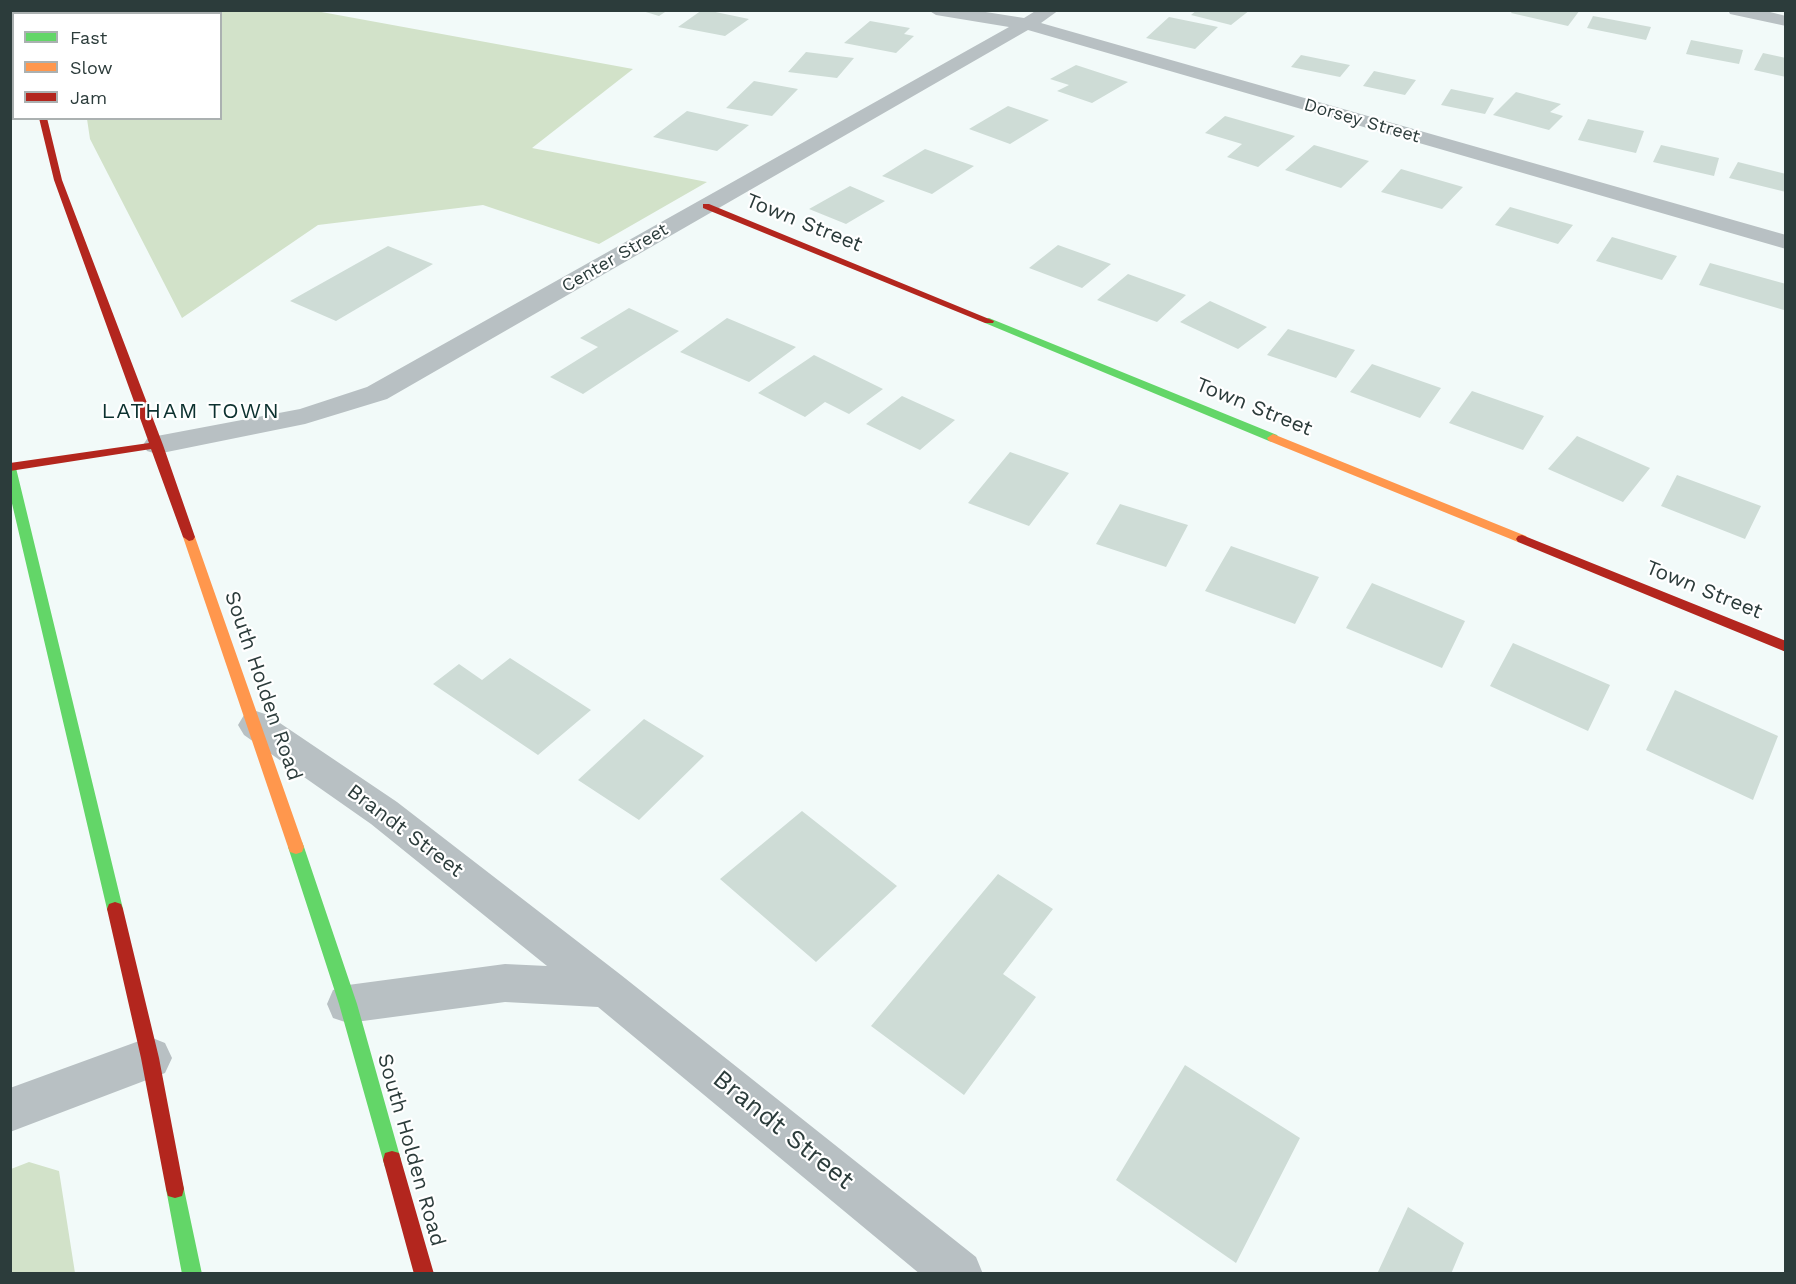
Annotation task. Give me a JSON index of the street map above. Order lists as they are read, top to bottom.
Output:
{
  "streets": {
    "main road": ["Town Street", "South Holden Road"],
    "street": ["Dorsey Street", "Center Street", "Brandt Street"]
  },
  "crossings": [
    ["Dorsey Street", "Center Street"],
    ["Town Street", "Center Street"],
    ["Center Street", "South Holden Road"],
    ["South Holden Road", "Brandt Street"]
  ],
  "districts": ["LATHAM TOWN"],
  "legend": ["Fast", "Slow", "Jam"]
}
